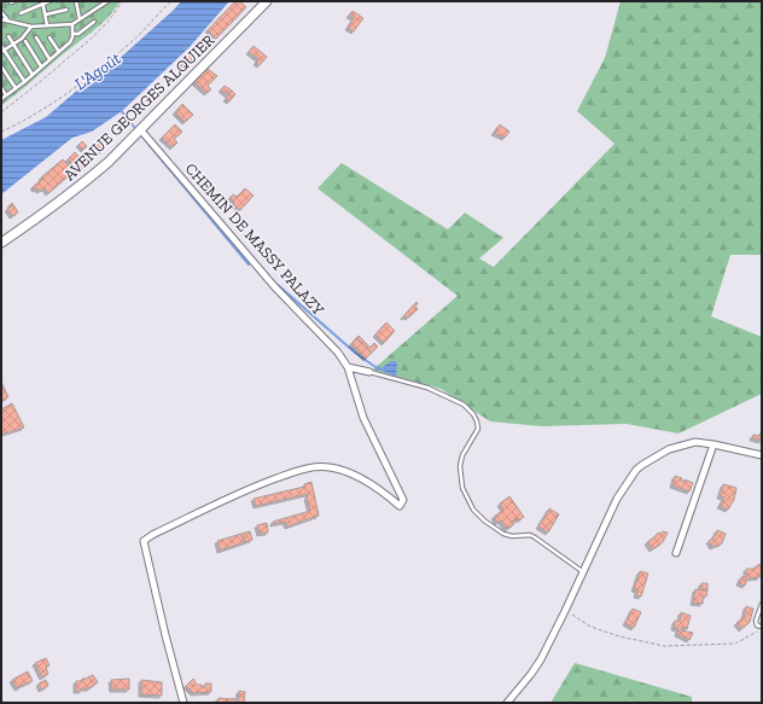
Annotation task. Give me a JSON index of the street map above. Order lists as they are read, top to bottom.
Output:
{
  "streets": {
    "main road": ["AVENUE GEORGES ALQUIER"],
    "street": ["CHEMIN DE MASSY PALAZY"]
  },
  "crossings": [
    ["AVENUE GEORGES ALQUIER", "CHEMIN DE MASSY PALAZY"]
  ],
  "water": ["L'Agoût"]
}
